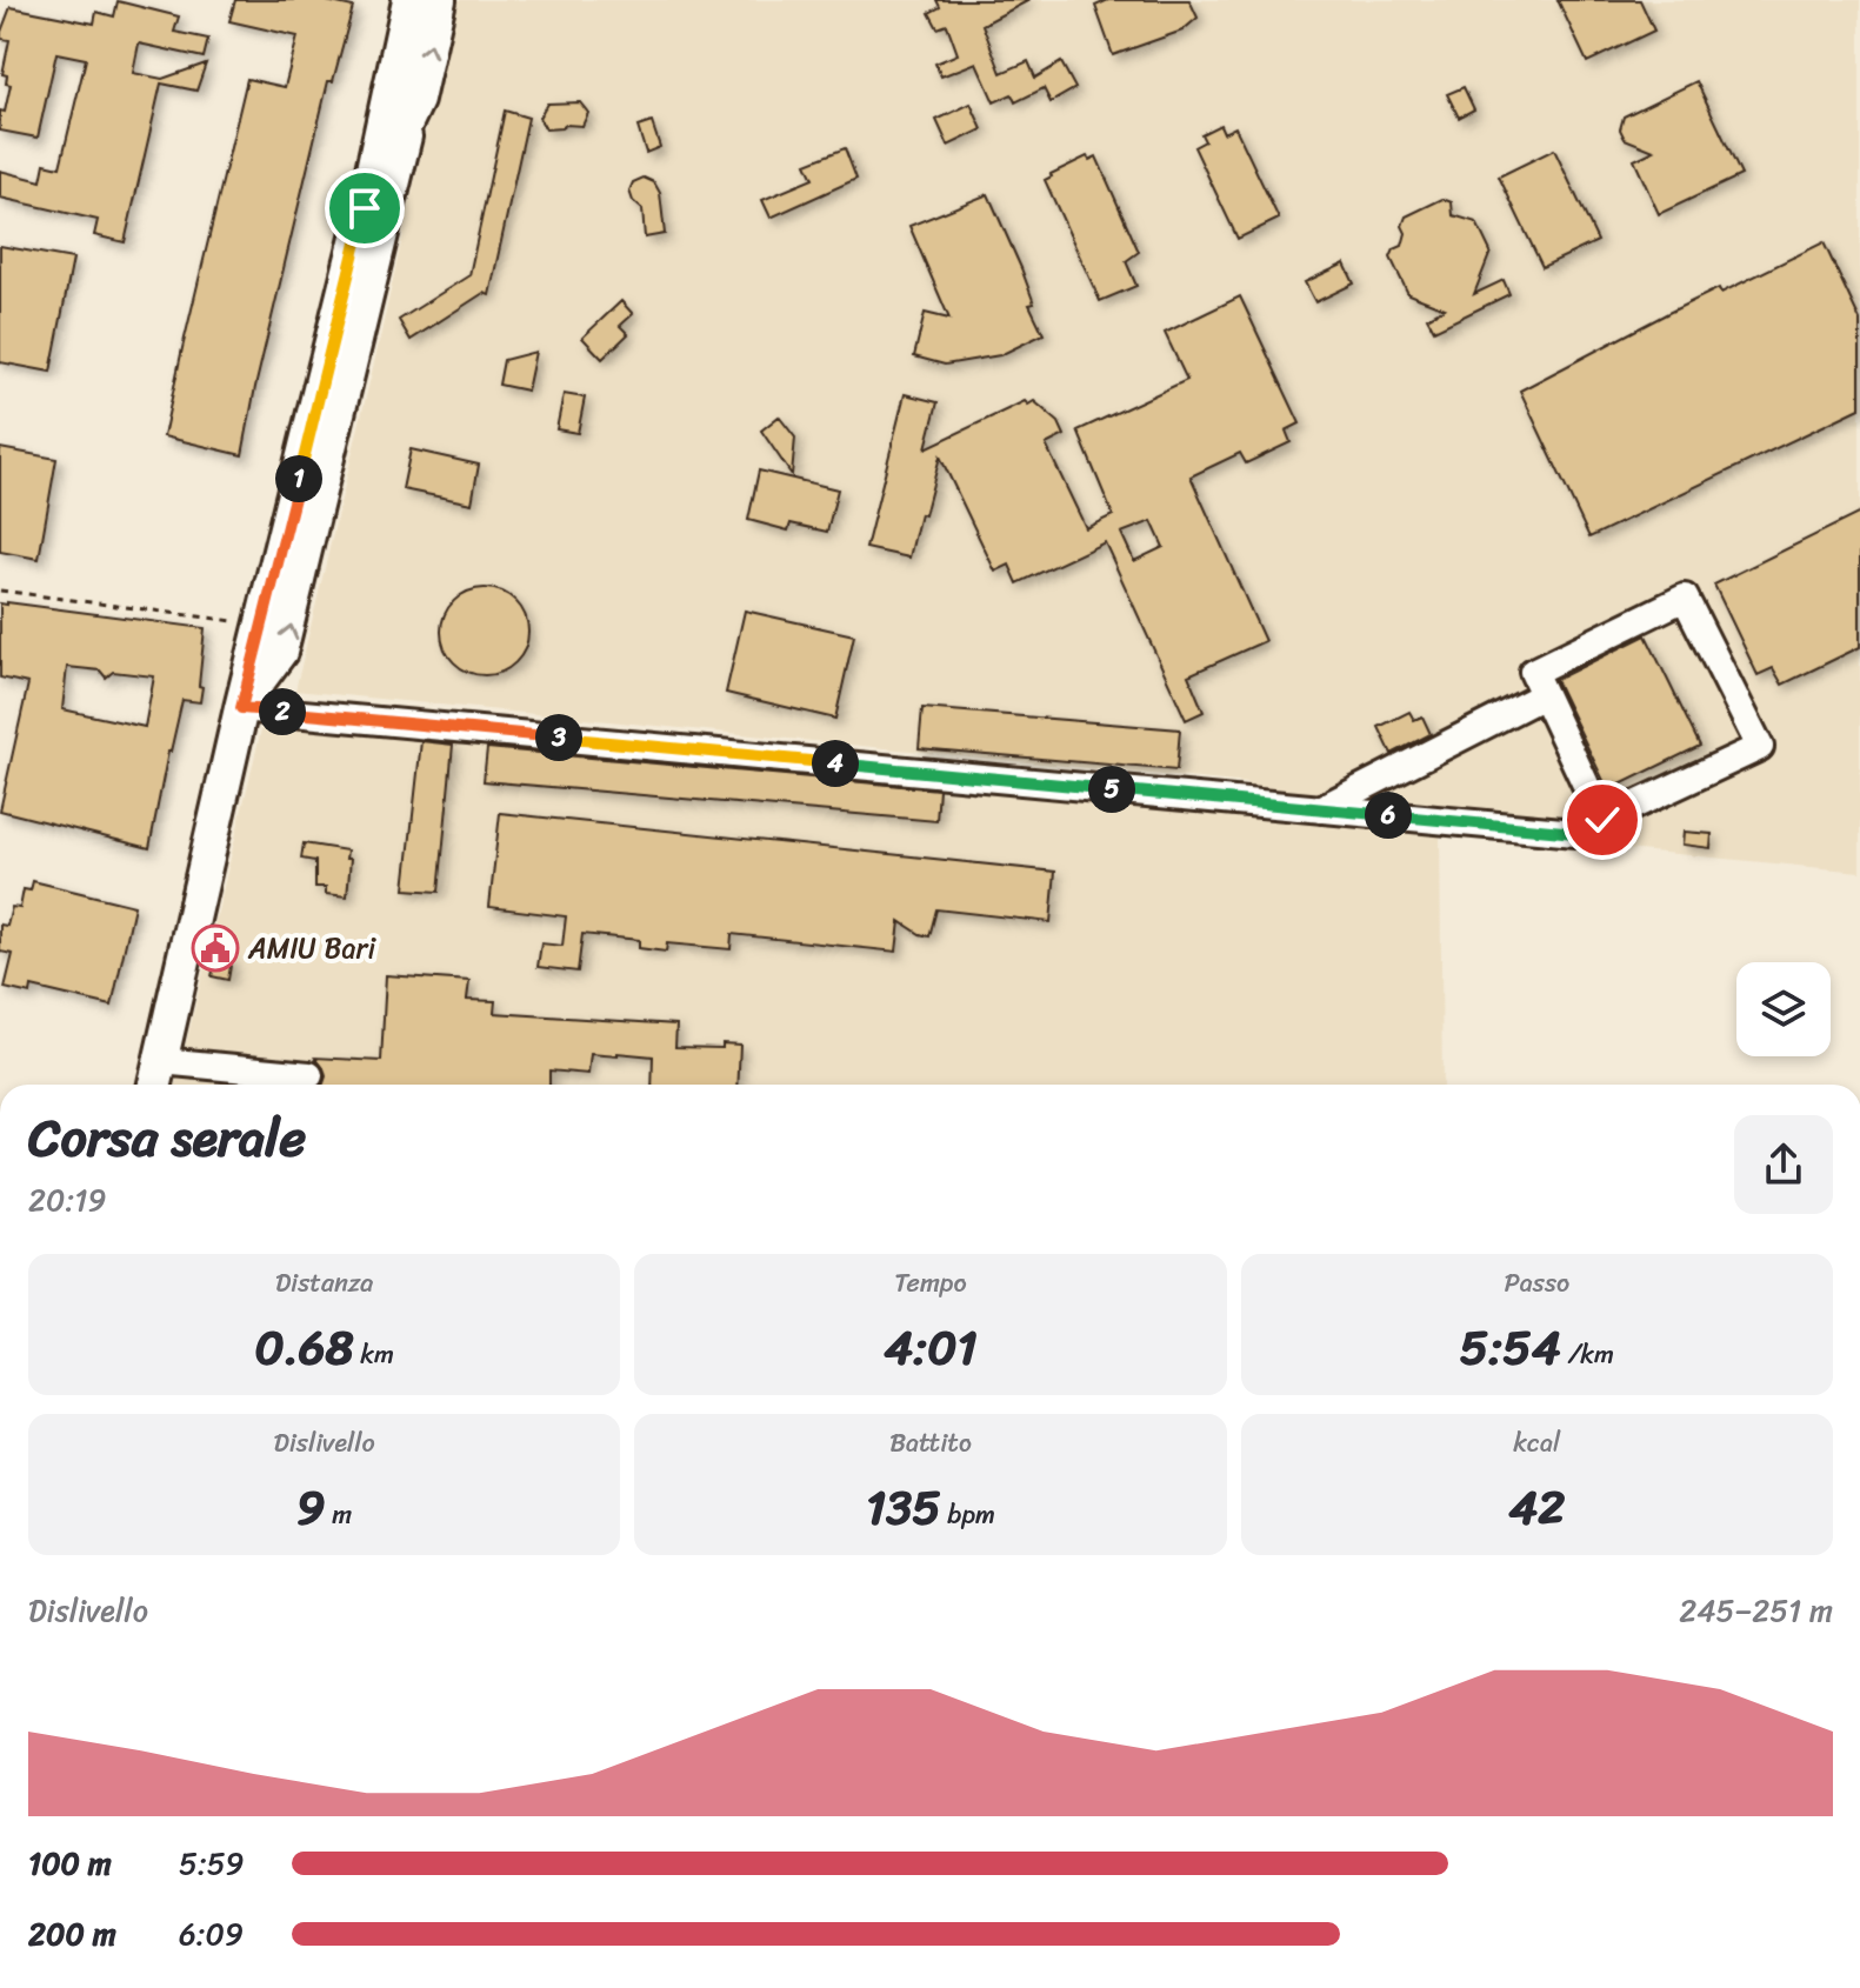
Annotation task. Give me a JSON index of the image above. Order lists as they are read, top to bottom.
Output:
{
  "places": {
    "public building": ["AMIU Bari"]
  },
  "page": {
    "pins": [
      "1",
      "2",
      "3",
      "4",
      "5",
      "6"
    ],
    "heading": ["Corsa serale", "20:19"],
    "stats": [
      ["Distanza", "0.68 km"],
      ["Tempo", "4:01"],
      ["Passo", "5:54 /km"],
      ["Dislivello", "9 m"],
      ["Battito", "135 bpm"],
      ["kcal", "42"]
    ],
    "chart": ["Dislivello", "245–251 m"],
    "list": [
      {
        "name": "100 m",
        "note": "5:59"
      },
      {
        "name": "200 m",
        "note": "6:09"
      }
    ]
  }
}
